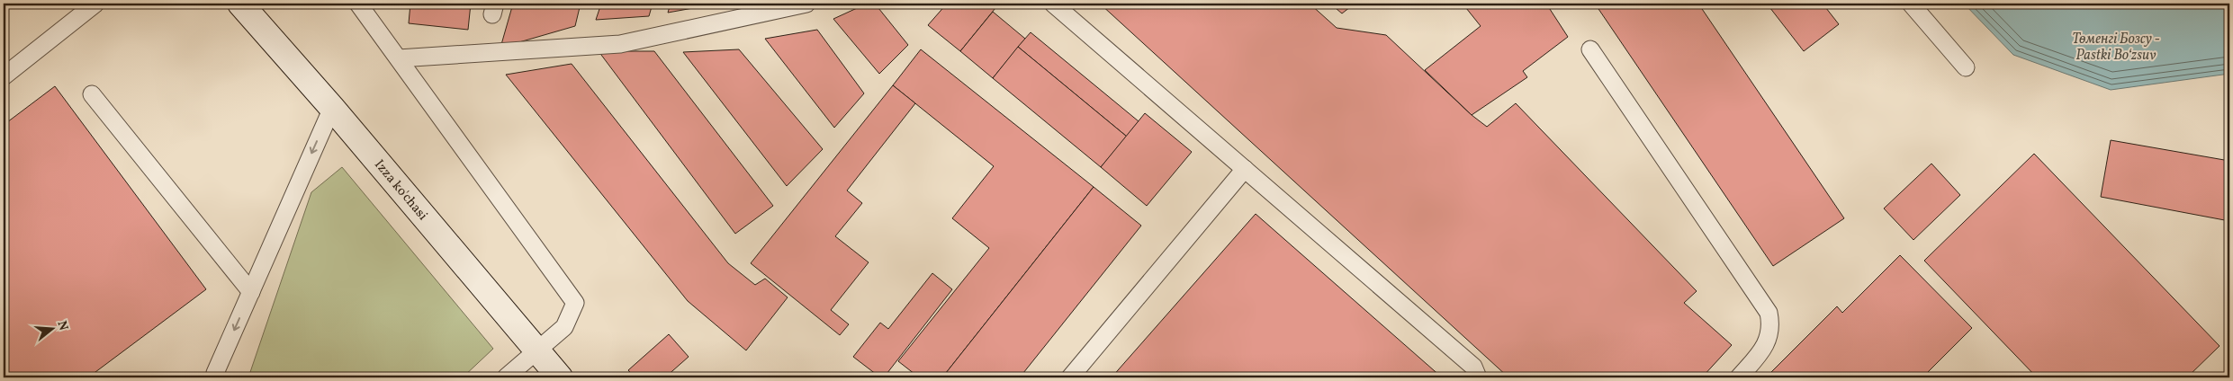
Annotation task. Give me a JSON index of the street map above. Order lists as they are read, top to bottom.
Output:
{
  "streets": {
    "main road": ["Izza ko'chasi"]
  },
  "water": ["Төменгі Бозсу - Pastki Boʻzsuv"],
  "north": "right"
}
